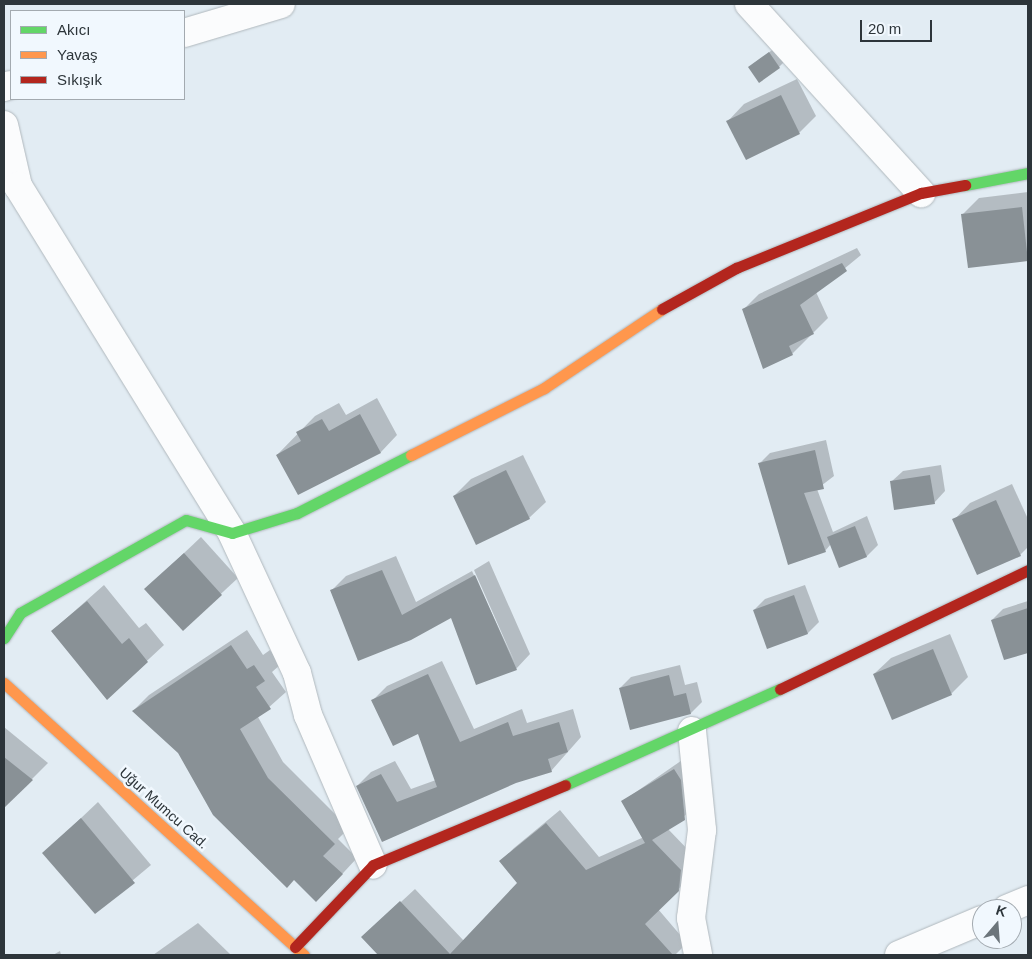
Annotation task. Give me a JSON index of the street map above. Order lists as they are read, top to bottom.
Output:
{
  "streets": {
    "street": ["Uğur Mumcu Cad."]
  },
  "legend": ["Akıcı", "Yavaş", "Sıkışık"],
  "scale_bar": "20 m",
  "north": "top"
}
